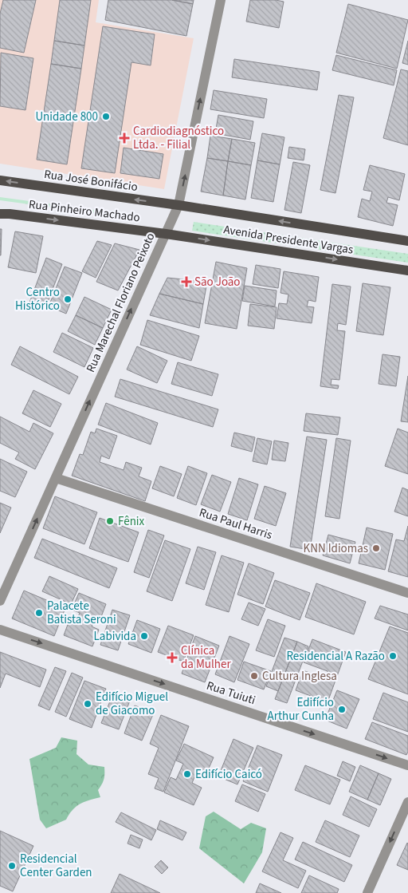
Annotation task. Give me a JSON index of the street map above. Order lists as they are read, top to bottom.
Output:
{
  "streets": {
    "main road": ["Rua José Bonifácio", "Rua Pinheiro Machado", "Avenida Presidente Vargas"],
    "street": ["Rua Marechal Floriano Peixoto", "Rua Paul Harris", "Rua Tuiuti"]
  },
  "crossings": [
    ["Rua José Bonifácio", "Avenida Presidente Vargas"],
    ["Rua José Bonifácio", "Rua Marechal Floriano Peixoto"],
    ["Rua Pinheiro Machado", "Avenida Presidente Vargas"],
    ["Rua Pinheiro Machado", "Rua Marechal Floriano Peixoto"],
    ["Avenida Presidente Vargas", "Rua Marechal Floriano Peixoto"],
    ["Rua Marechal Floriano Peixoto", "Rua Paul Harris"]
  ],
  "one_way": [
    "Rua José Bonifácio",
    "Rua Pinheiro Machado",
    "Rua Marechal Floriano Peixoto",
    "Rua Tuiuti"
  ],
  "places": {
    "other": [
      "Unidade 800",
      "Centro Histórico",
      "Fênix",
      "KNN Idiomas",
      "Palacete Batista Seroni",
      "Labivida",
      "Residencial A Razão",
      "Cultura Inglesa",
      "Edifício Miguel de Giacomo",
      "Edifício Arthur Cunha",
      "Edifício Caicó",
      "Residencial Center Garden"
    ],
    "health": ["Cardiodiagnóstico Ltda. - Filial", "São João", "Clínica da Mulher"]
  }
}
